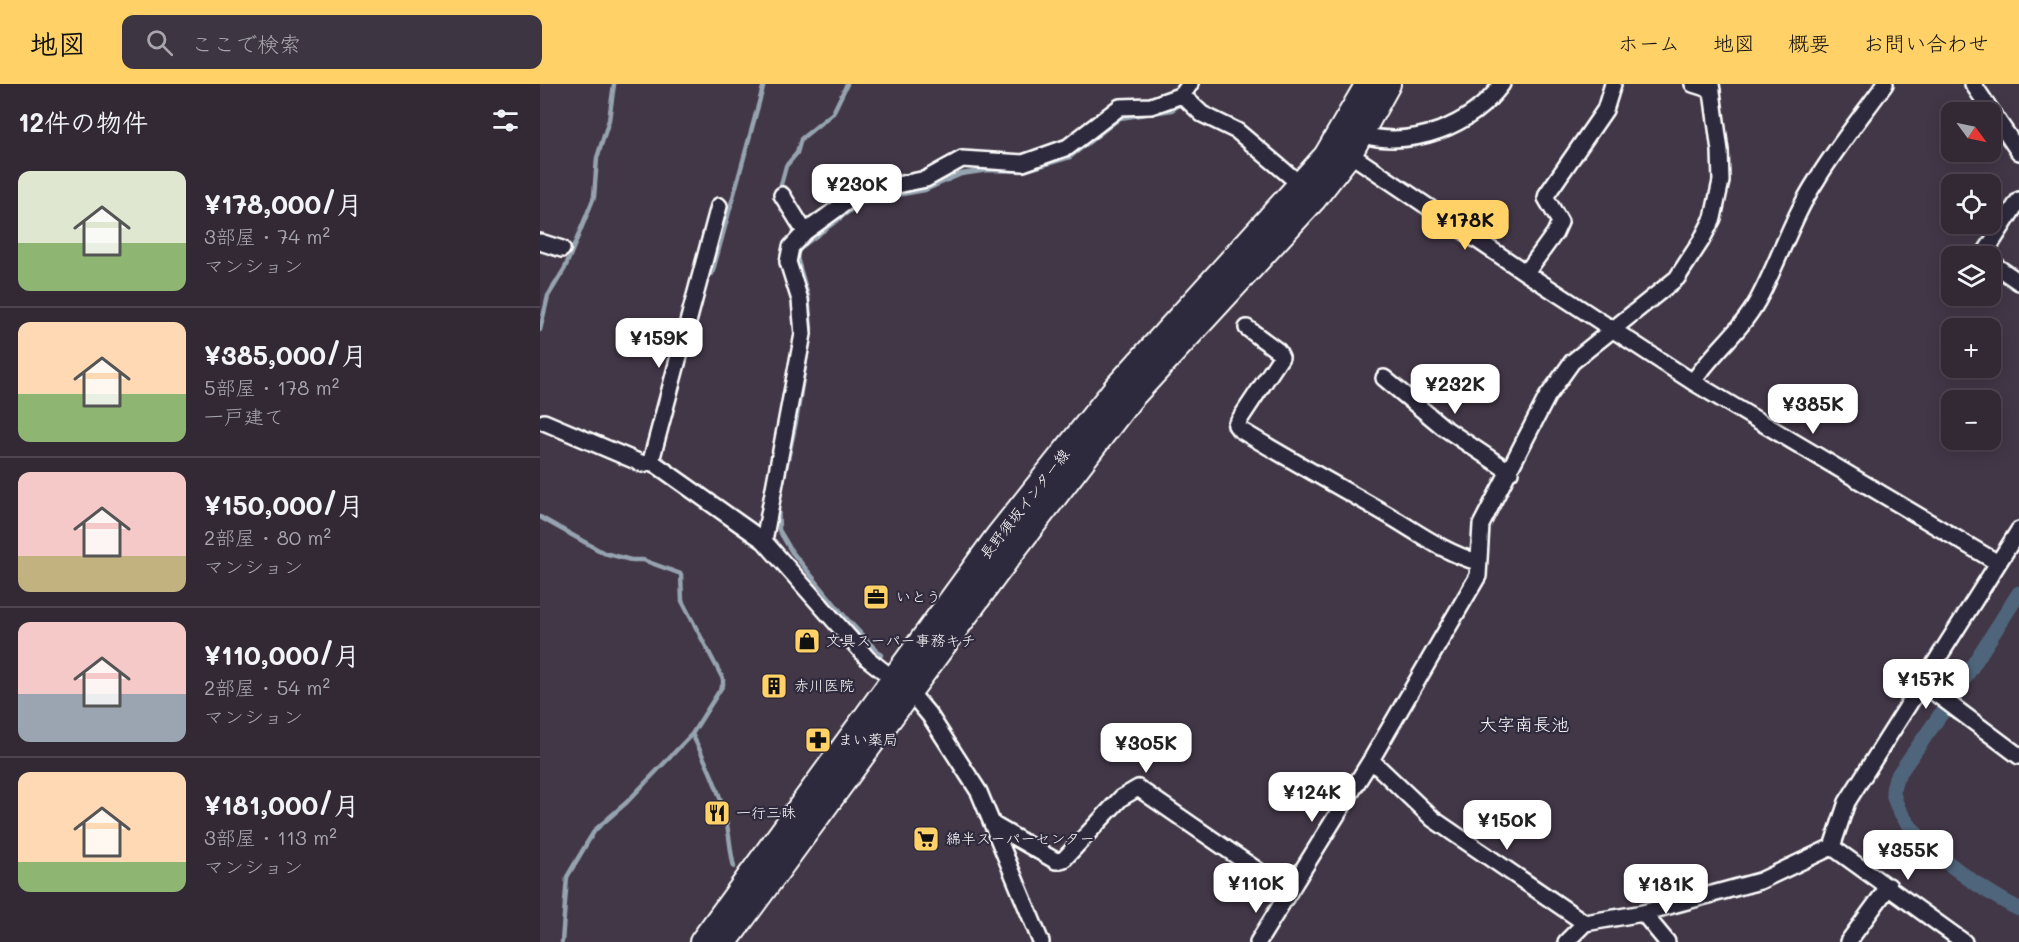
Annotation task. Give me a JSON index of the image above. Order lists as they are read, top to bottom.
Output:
{
  "streets": {
    "main road": ["長野須坂インター線"]
  },
  "districts": ["大字南長池"],
  "places": {
    "office": ["いとう"],
    "shop": ["文具スーパー事務キチ"],
    "building": ["赤川医院"],
    "pharmacy": ["まい薬局"],
    "restaurant": ["一行三昧"],
    "supermarket": ["綿半スーパーセンター"]
  },
  "north": "bottom right",
  "page": {
    "header": "地図",
    "search": "ここで検索",
    "nav": [
      "ホーム",
      "地図",
      "概要",
      "お問い合わせ"
    ],
    "heading": "12件の物件",
    "map_buttons": ["+", "−"],
    "list": [
      {
        "name": "¥178,000/月",
        "note": "3部屋 · 74 m² · マンション"
      },
      {
        "name": "¥385,000/月",
        "note": "5部屋 · 178 m² · 一戸建て"
      },
      {
        "name": "¥150,000/月",
        "note": "2部屋 · 80 m² · マンション"
      },
      {
        "name": "¥110,000/月",
        "note": "2部屋 · 54 m² · マンション"
      },
      {
        "name": "¥181,000/月",
        "note": "3部屋 · 113 m² · マンション"
      }
    ],
    "price": [
      "¥230K",
      "¥178K",
      "¥159K",
      "¥232K",
      "¥385K",
      "¥157K",
      "¥305K",
      "¥124K",
      "¥150K",
      "¥355K",
      "¥110K",
      "¥181K"
    ]
  }
}
